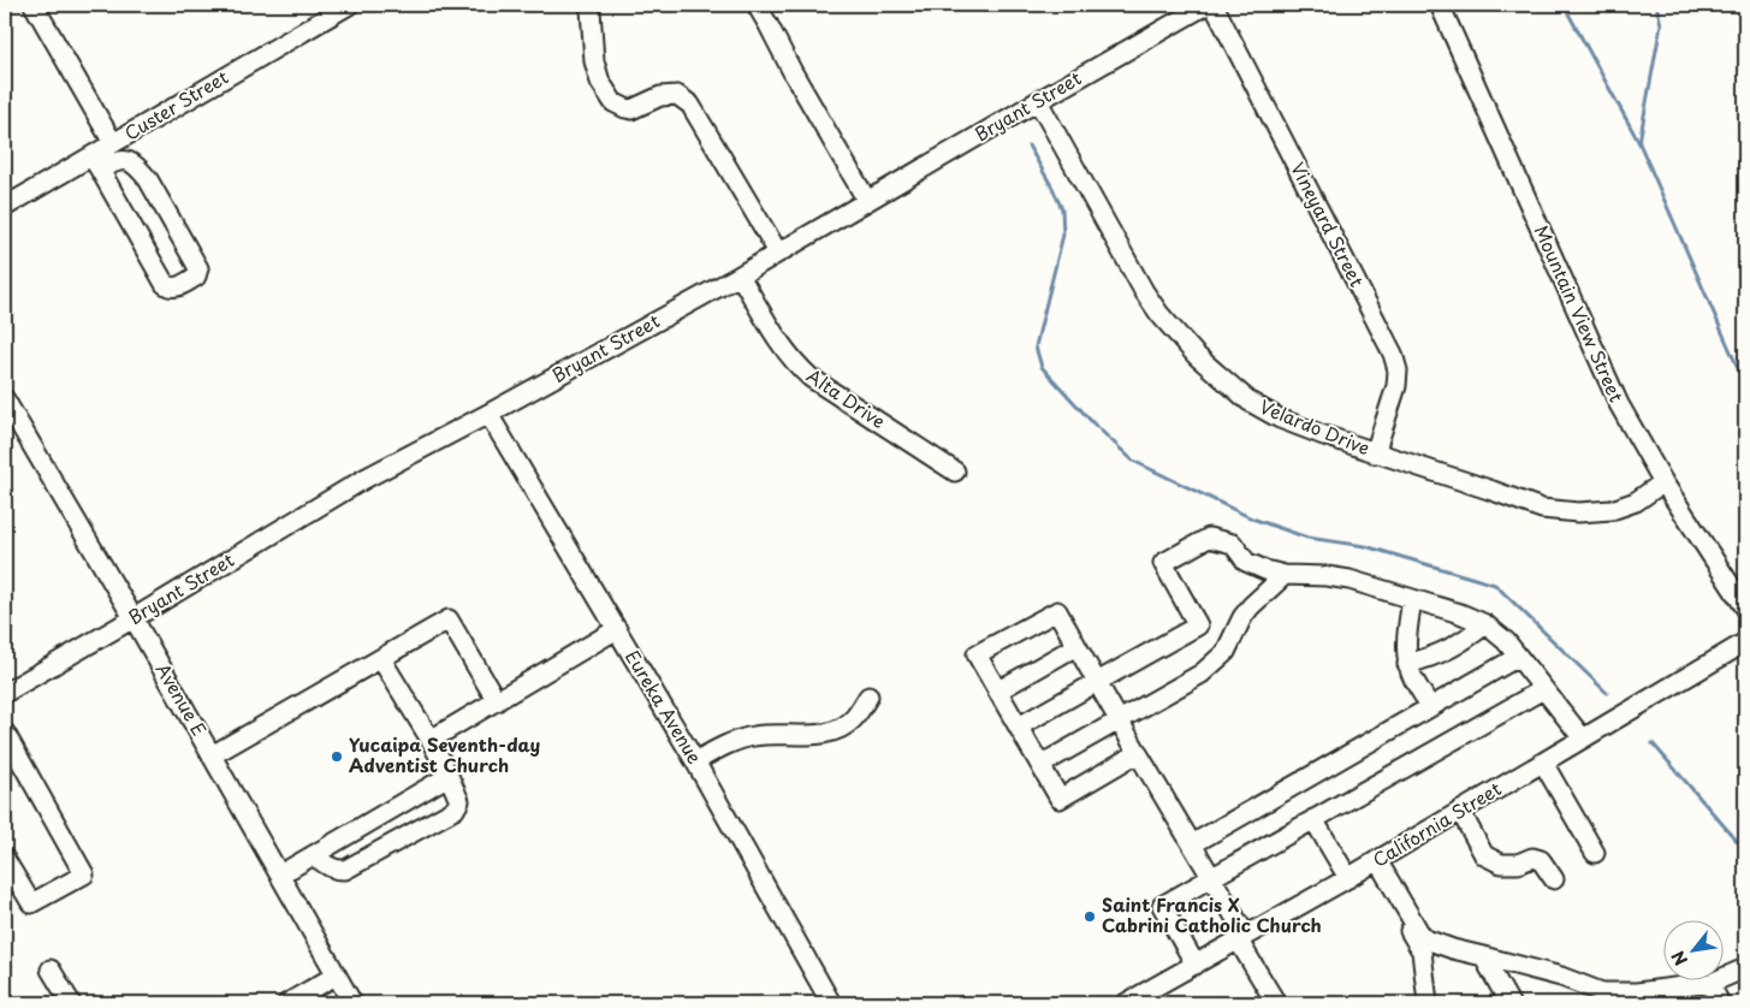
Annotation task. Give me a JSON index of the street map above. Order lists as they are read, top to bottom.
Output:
{
  "streets": {
    "street": [
      "Custer Street",
      "Bryant Street",
      "Vineyard Street",
      "Mountain View Street",
      "Alta Drive",
      "Velardo Drive",
      "Avenue E",
      "Eureka Avenue",
      "California Street"
    ]
  },
  "crossings": [
    ["Bryant Street", "Alta Drive"],
    ["Bryant Street", "Velardo Drive"],
    ["Bryant Street", "Avenue E"],
    ["Bryant Street", "Eureka Avenue"],
    ["Vineyard Street", "Velardo Drive"],
    ["Mountain View Street", "Velardo Drive"]
  ],
  "places": ["Yucaipa Seventh-day Adventist Church", "Saint Francis X Cabrini Catholic Church"],
  "north": "bottom left"
}
